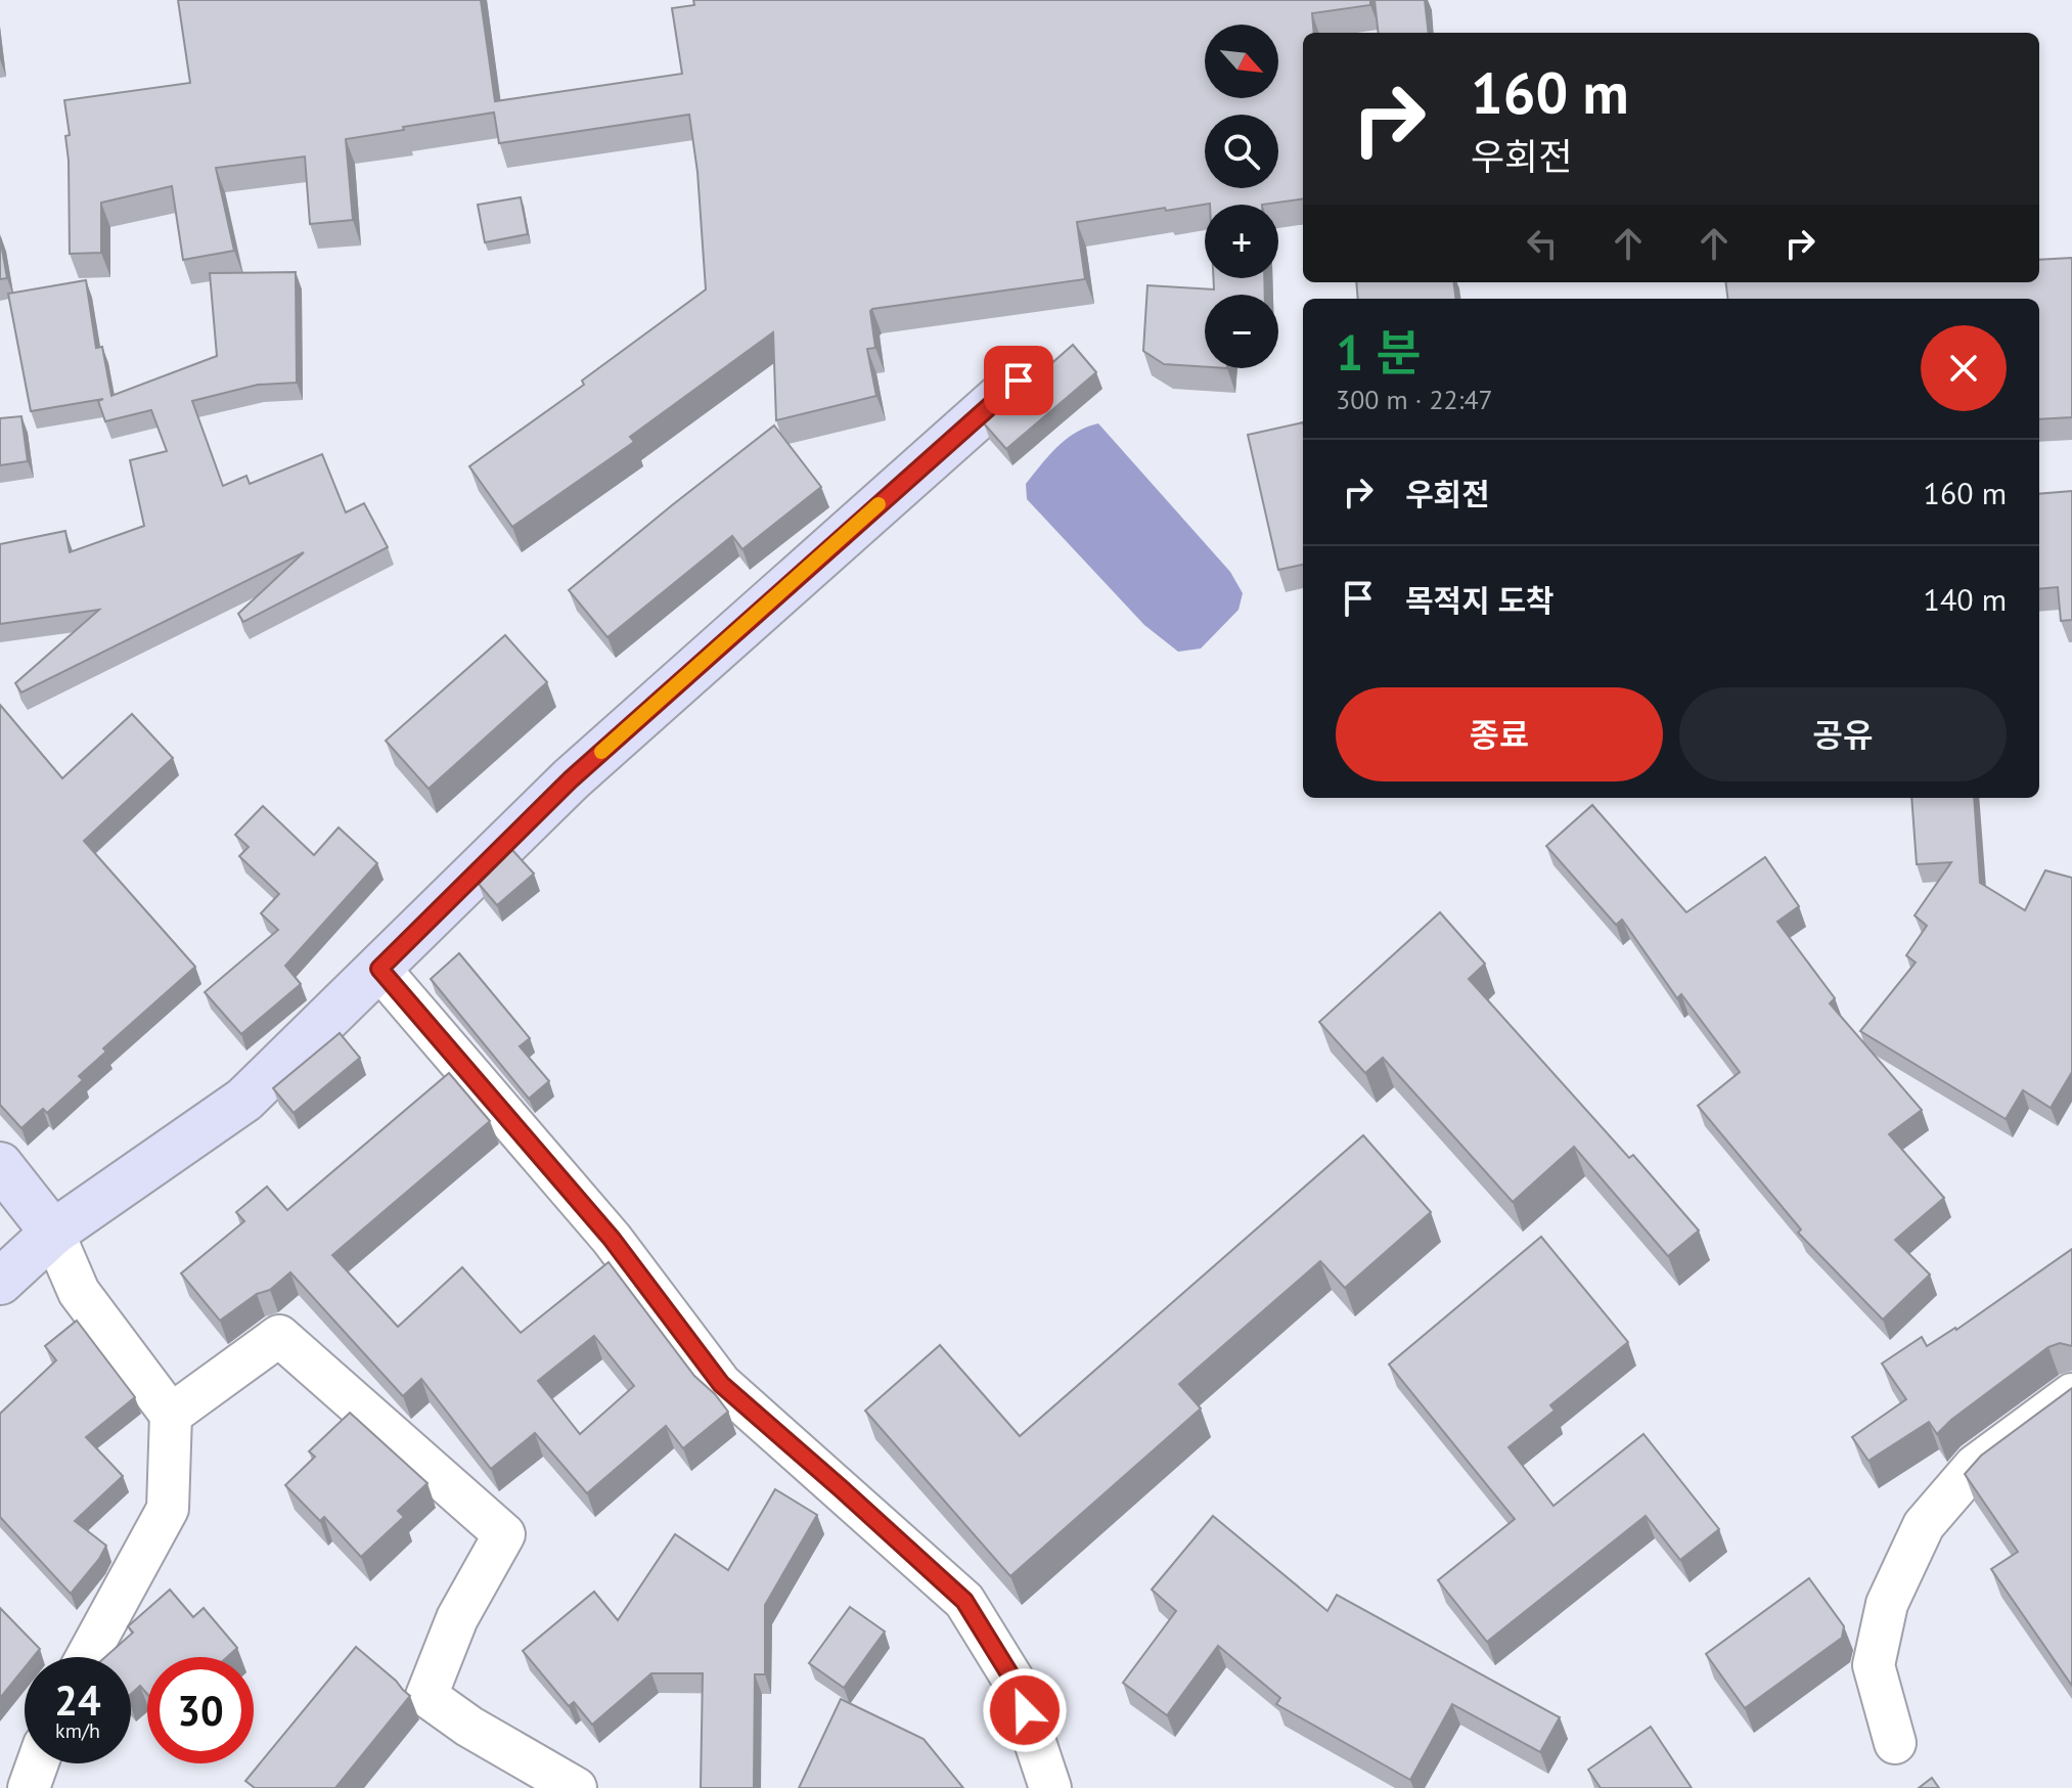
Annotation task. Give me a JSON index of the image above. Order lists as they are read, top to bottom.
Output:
{
  "north": "bottom right",
  "page": {
    "map_buttons": ["+", "−"],
    "turn": ["160 m", "우회전"],
    "heading": ["1 분", "300 m · 22:47"],
    "list": [
      {
        "name": "우회전",
        "value": "160 m"
      },
      {
        "name": "목적지 도착",
        "value": "140 m"
      }
    ],
    "buttons": ["종료", "공유"],
    "speed": "24 km/h",
    "limit": "30"
  }
}
